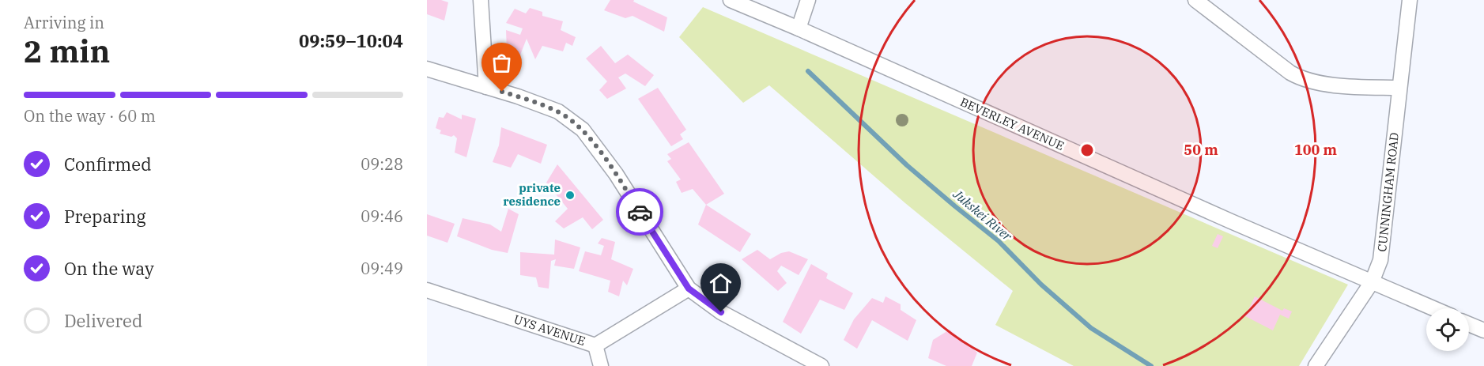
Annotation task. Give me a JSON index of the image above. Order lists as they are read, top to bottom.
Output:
{
  "streets": {
    "street": ["BEVERLEY AVENUE", "CUNNINGHAM ROAD", "UYS AVENUE"]
  },
  "crossings": [
    ["BEVERLEY AVENUE", "CUNNINGHAM ROAD"]
  ],
  "water": ["Jukskei River"],
  "places": ["private residence"],
  "page": {
    "heading": ["2 min", "Arriving in", "09:59–10:04"],
    "bar": "On the way · 60 m",
    "list": [
      ["Confirmed", "09:28"],
      ["Preparing", "09:46"],
      ["On the way", "09:49"],
      "Delivered"
    ]
  },
  "rings": ["50 m", "100 m"]
}
